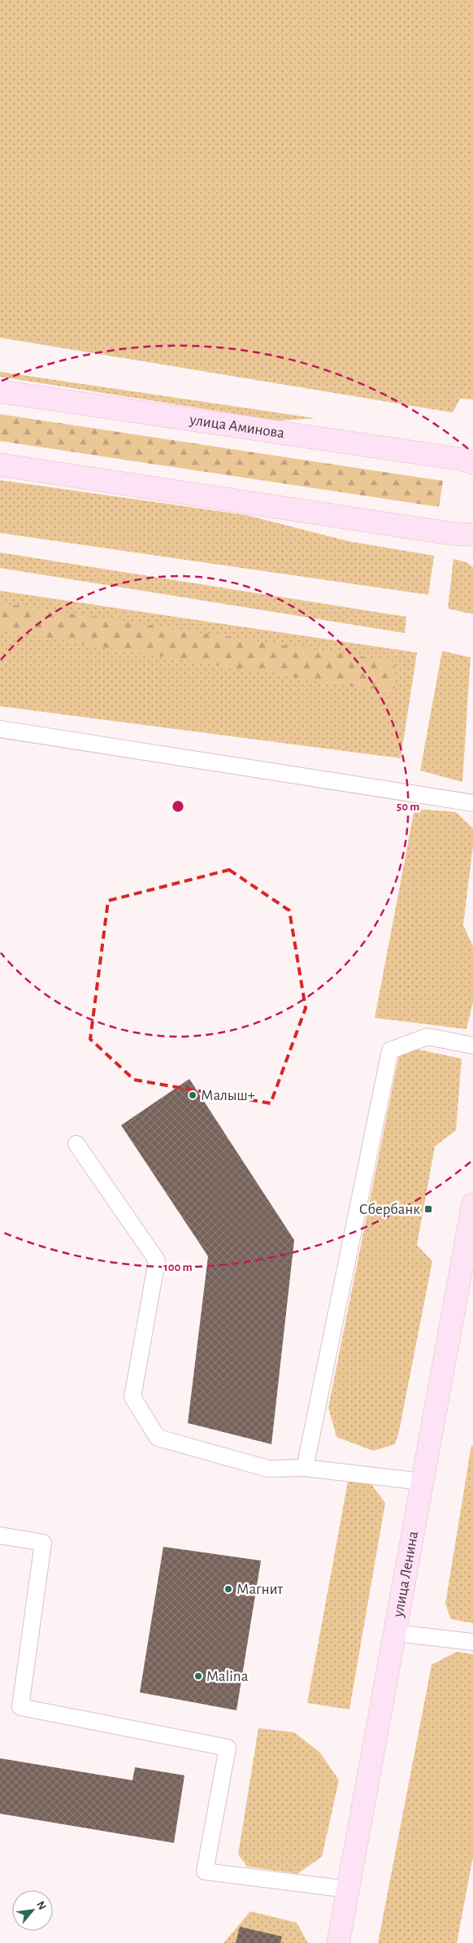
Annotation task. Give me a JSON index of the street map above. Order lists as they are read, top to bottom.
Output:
{
  "streets": {
    "street": ["улица Аминова", "улица Ленина"]
  },
  "places": {
    "other": ["Малыш+", "Магнит", "Malina"],
    "transit": ["Сбербанк"]
  },
  "north": "top right",
  "rings": ["50 m", "100 m"]
}
